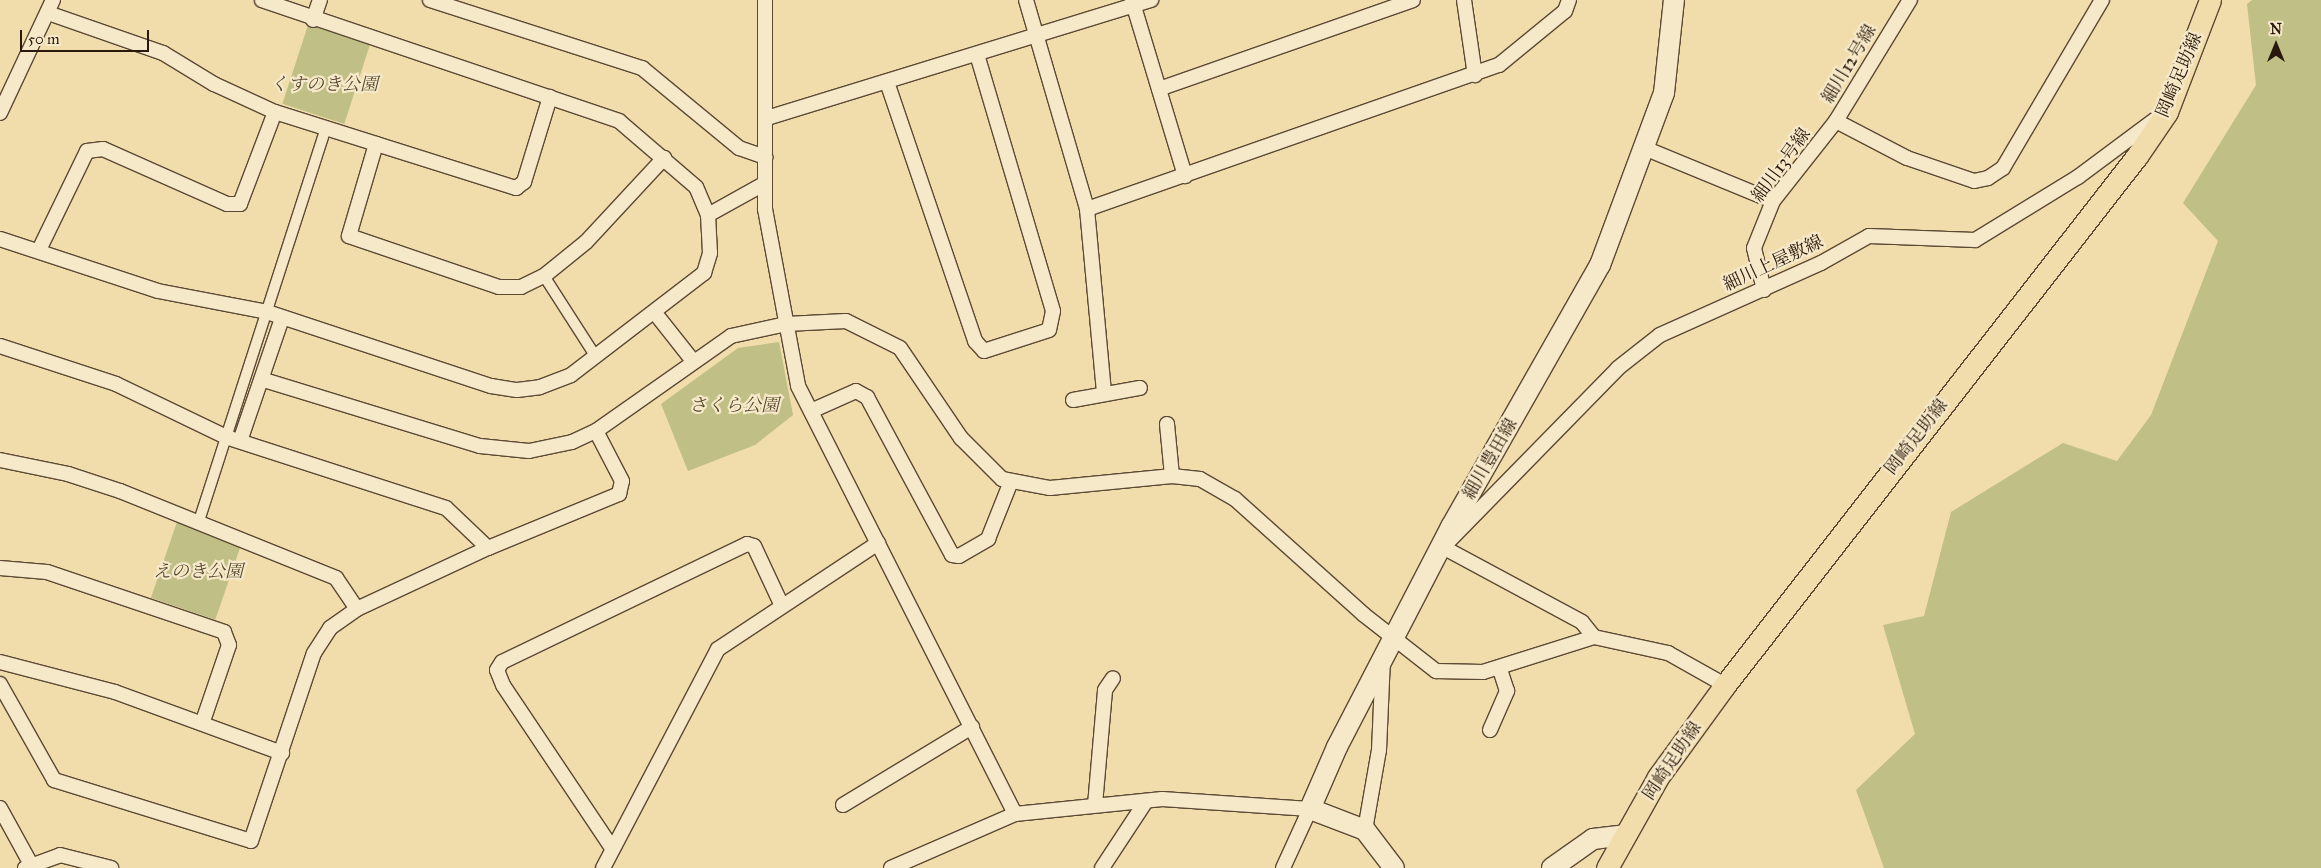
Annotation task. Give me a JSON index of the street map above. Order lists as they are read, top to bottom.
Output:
{
  "streets": {
    "main road": ["岡崎足助線", "細川豊田線"],
    "street": ["細川12号線", "細川13号線", "細川上屋敷線"]
  },
  "crossings": [
    ["細川12号線", "細川13号線"],
    ["岡崎足助線", "細川上屋敷線"],
    ["細川13号線", "細川上屋敷線"],
    ["細川上屋敷線", "細川豊田線"]
  ],
  "parks": ["くすのき公園", "さくら公園", "えのき公園"],
  "scale_bar": "50 m",
  "north": "top"
}
